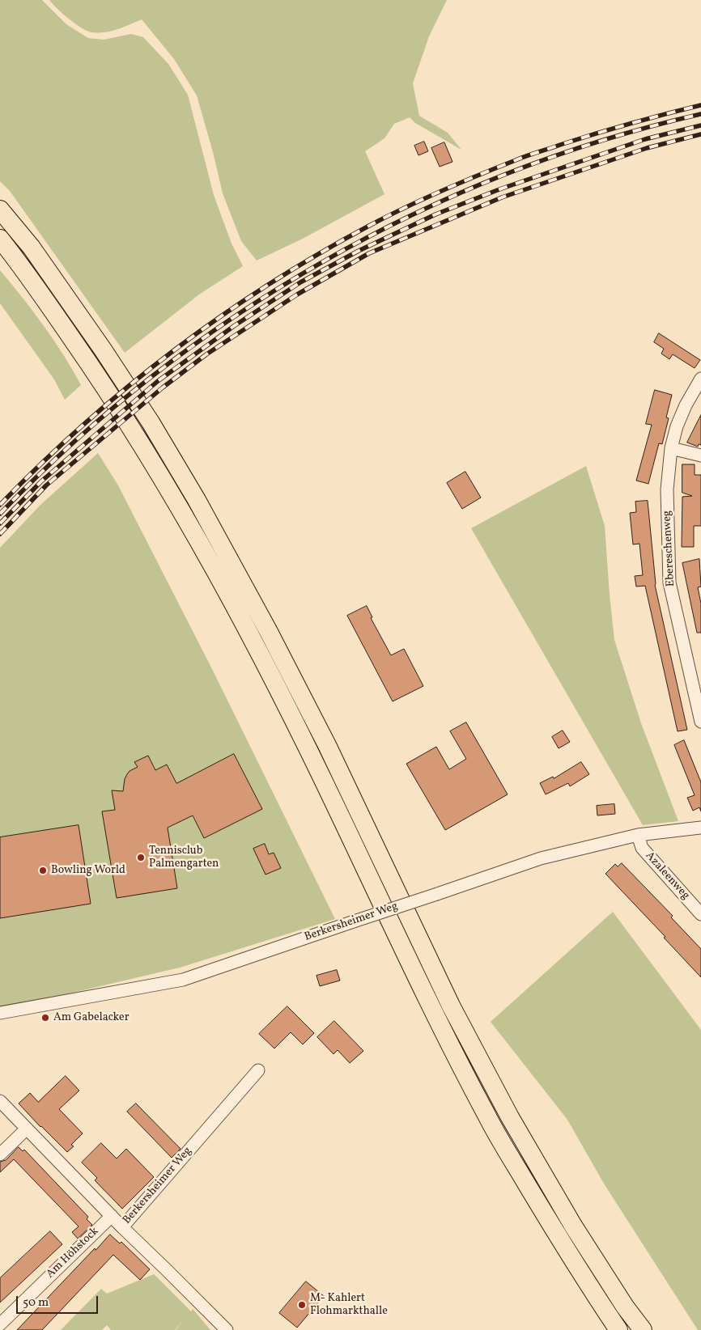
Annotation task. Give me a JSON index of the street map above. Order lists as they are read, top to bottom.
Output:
{
  "streets": {
    "street": [
      "Ebereschenweg",
      "Azaleenweg",
      "Berkersheimer Weg",
      "Am Höhstock"
    ]
  },
  "crossings": [
    ["Azaleenweg", "Berkersheimer Weg"]
  ],
  "places": [
    "Tennisclub Palmengarten",
    "Bowling World",
    "Am Gabelacker",
    "M- Kahlert Flohmarkthalle"
  ],
  "scale_bar": "50 m"
}
